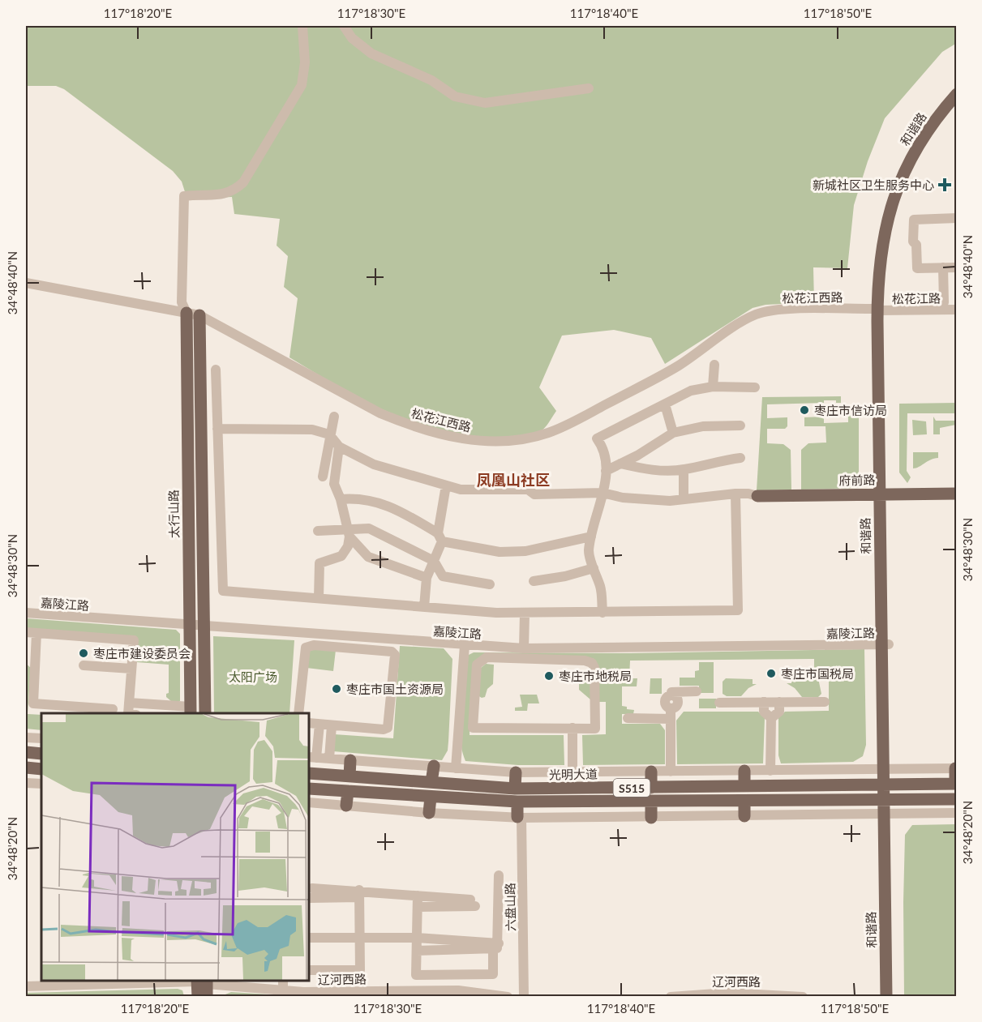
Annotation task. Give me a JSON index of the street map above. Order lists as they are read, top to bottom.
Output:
{
  "streets": {
    "main road": [
      "和谐路",
      "府前路",
      "太行山路",
      "光明大道",
      "S515"
    ],
    "street": [
      "松花江西路",
      "松花江路",
      "嘉陵江路",
      "六盘山路",
      "辽河西路"
    ]
  },
  "crossings": [
    ["和谐路", "松花江西路"],
    ["和谐路", "松花江路"],
    ["和谐路", "府前路"],
    ["和谐路", "嘉陵江路"],
    ["和谐路", "光明大道"],
    ["和谐路", "S515"],
    ["松花江西路", "松花江路"],
    ["松花江西路", "太行山路"],
    ["太行山路", "嘉陵江路"]
  ],
  "districts": ["凤凰山社区"],
  "parks": ["太阳广场"],
  "places": {
    "health": ["新城社区卫生服务中心"],
    "other": [
      "枣庄市信访局",
      "枣庄市建设委员会",
      "枣庄市国税局",
      "枣庄市地税局",
      "枣庄市国土资源局"
    ]
  },
  "coordinates": [
    "117°18'20\"E",
    "117°18'30\"E",
    "117°18'40\"E",
    "117°18'50\"E",
    "34°48'40\"N",
    "34°48'30\"N",
    "34°48'20\"N"
  ]
}
